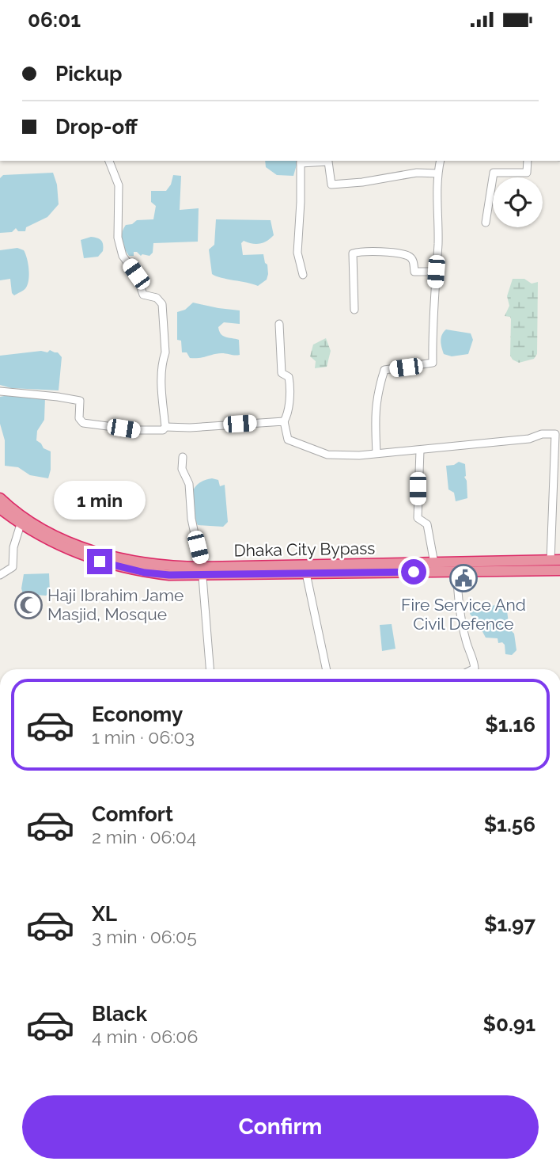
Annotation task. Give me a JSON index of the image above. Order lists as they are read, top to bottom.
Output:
{
  "streets": {
    "highway": ["Dhaka City Bypass"]
  },
  "places": {
    "public building": ["Fire Service And Civil Defence"],
    "mosque": ["Haji Ibrahim Jame Masjid, Mosque"]
  },
  "page": {
    "status": "06:01",
    "banner": ["Pickup", "Drop-off"],
    "bubble": "1 min",
    "list": [
      {
        "name": "Economy",
        "note": "1 min · 06:03",
        "value": "$1.16"
      },
      {
        "name": "Comfort",
        "note": "2 min · 06:04",
        "value": "$1.56"
      },
      {
        "name": "XL",
        "note": "3 min · 06:05",
        "value": "$1.97"
      },
      {
        "name": "Black",
        "note": "4 min · 06:06",
        "value": "$0.91"
      }
    ],
    "buttons": "Confirm"
  }
}
